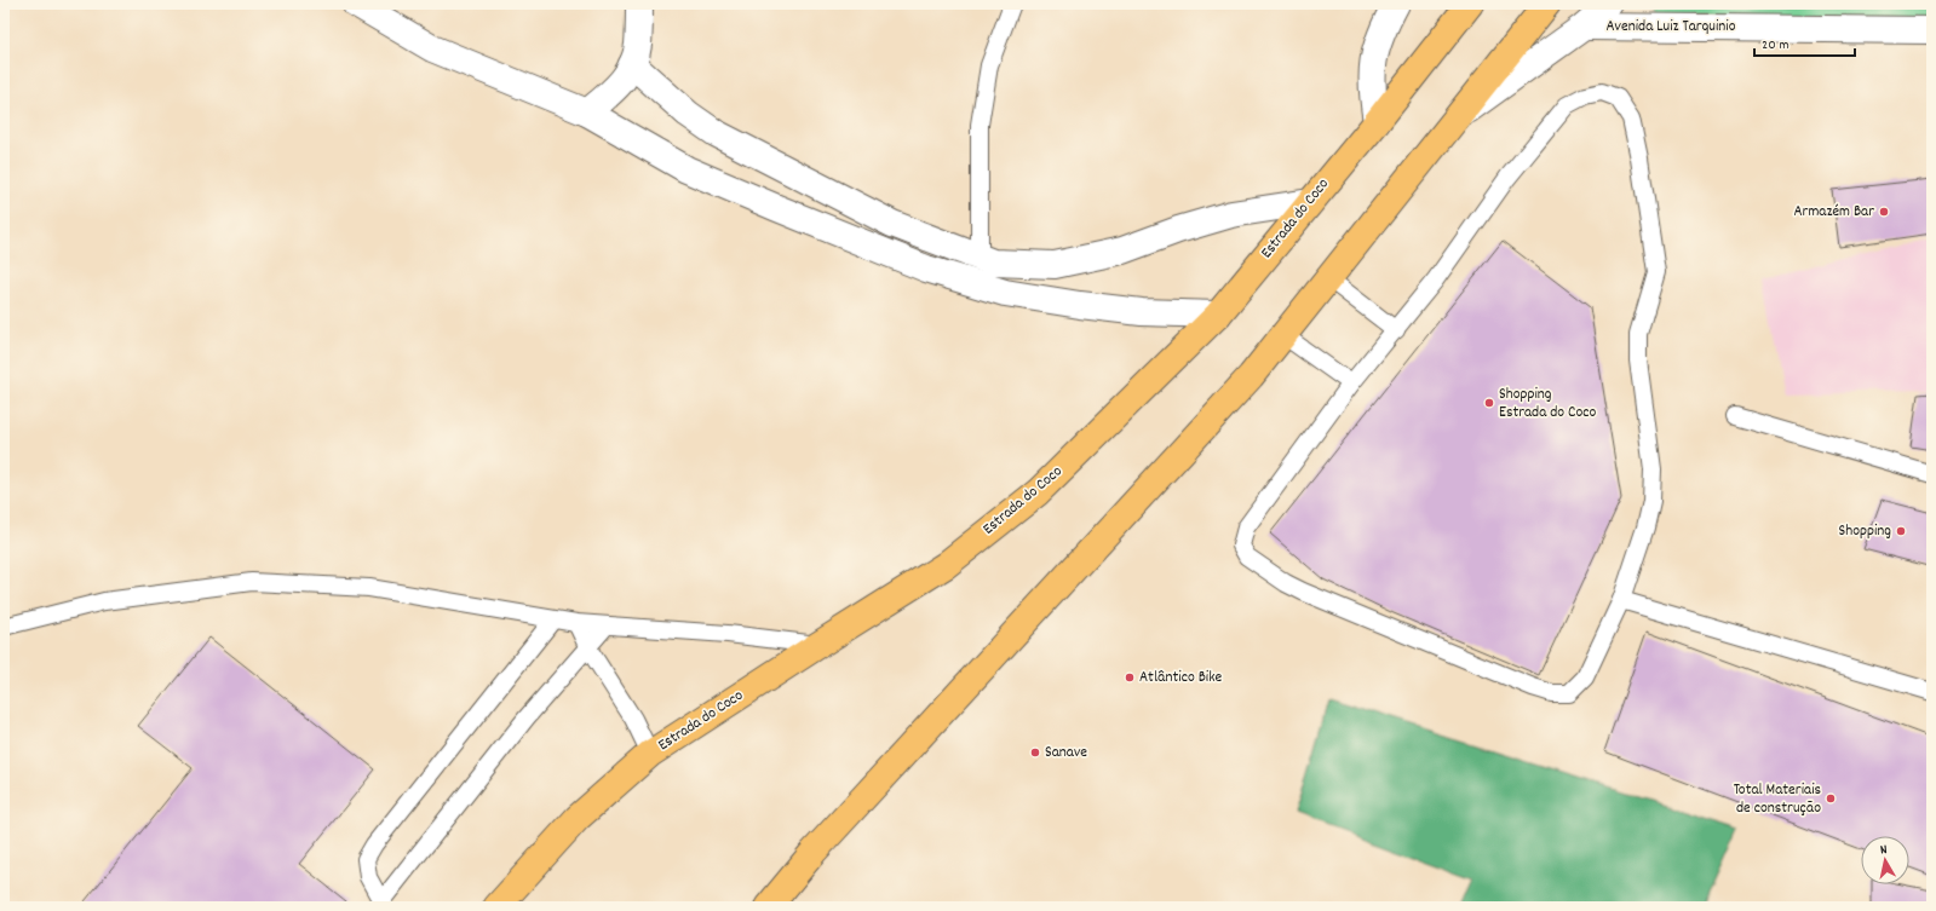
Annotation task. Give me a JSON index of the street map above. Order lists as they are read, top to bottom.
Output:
{
  "streets": {
    "highway": ["Estrada do Coco"],
    "street": ["Avenida Luiz Tarquinio"]
  },
  "places": [
    "Armazém Bar",
    "Shopping Estrada do Coco",
    "Shopping",
    "Atlântico Bike",
    "Sanave",
    "Total Materiais de construção"
  ],
  "scale_bar": "20 m",
  "north": "top"
}
